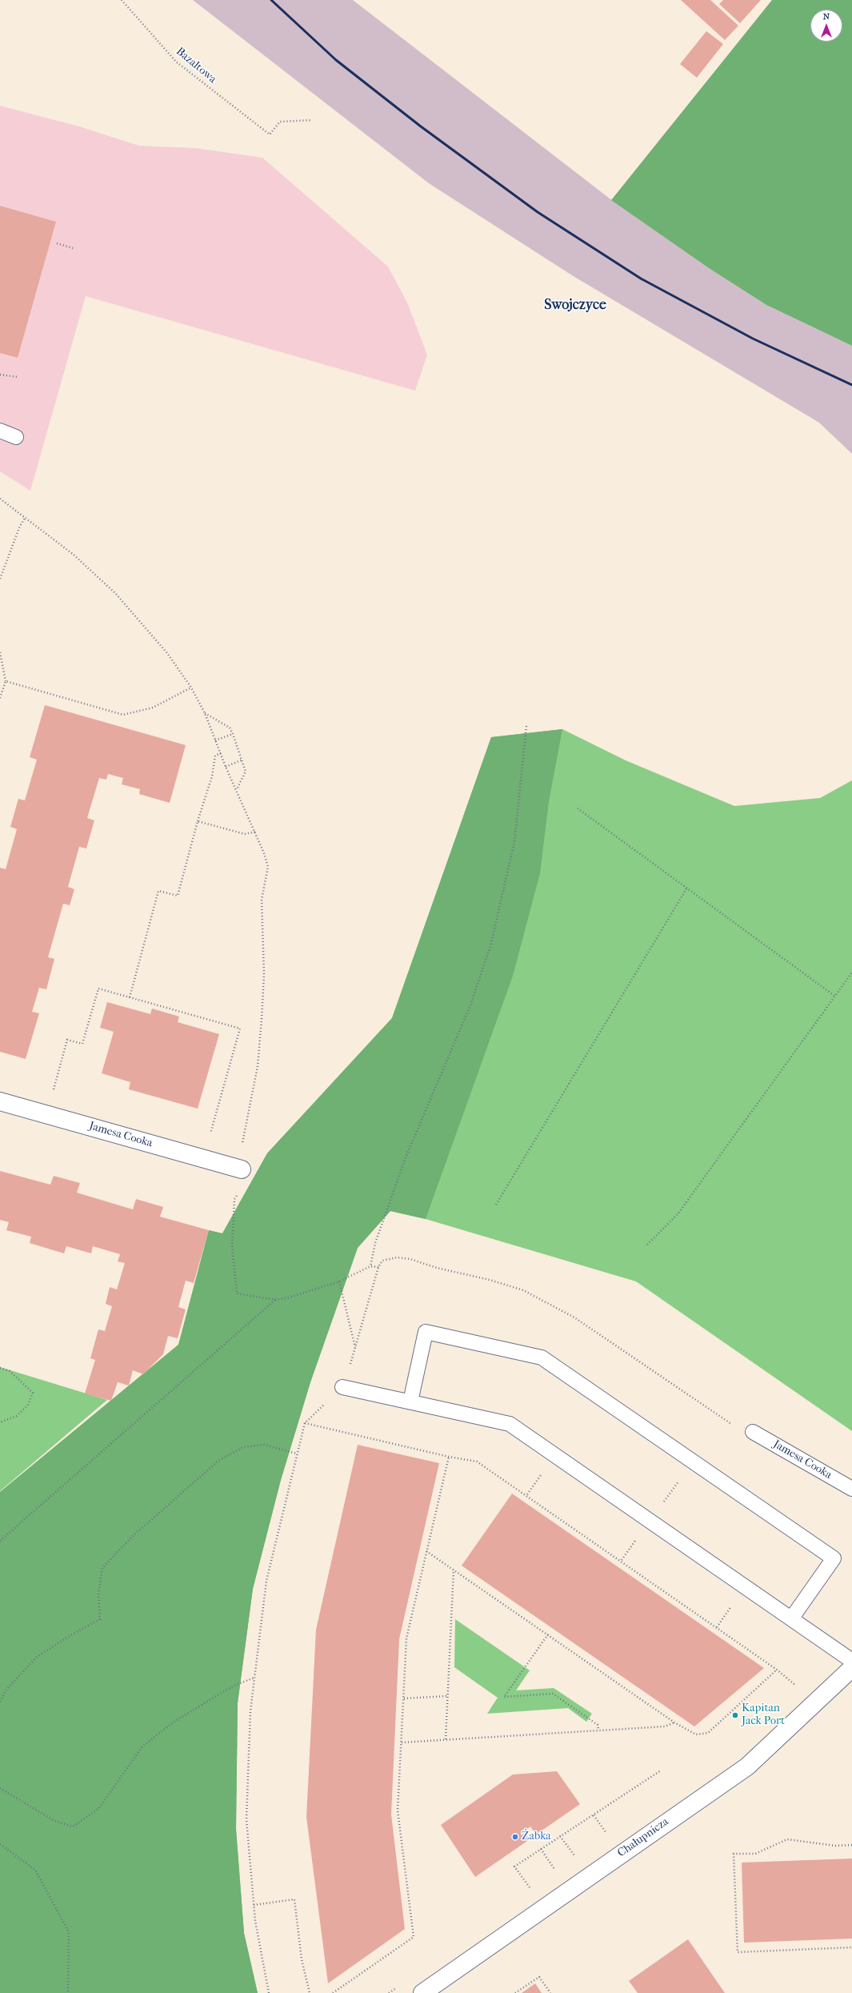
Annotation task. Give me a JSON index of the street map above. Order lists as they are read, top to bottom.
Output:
{
  "streets": {
    "street": ["Jamesa Cooka", "Chałupnicza"],
    "path": ["Bazaltowa"]
  },
  "districts": ["Swojczyce"],
  "places": ["Kapitan Jack Port", "Żabka"],
  "north": "top"
}
